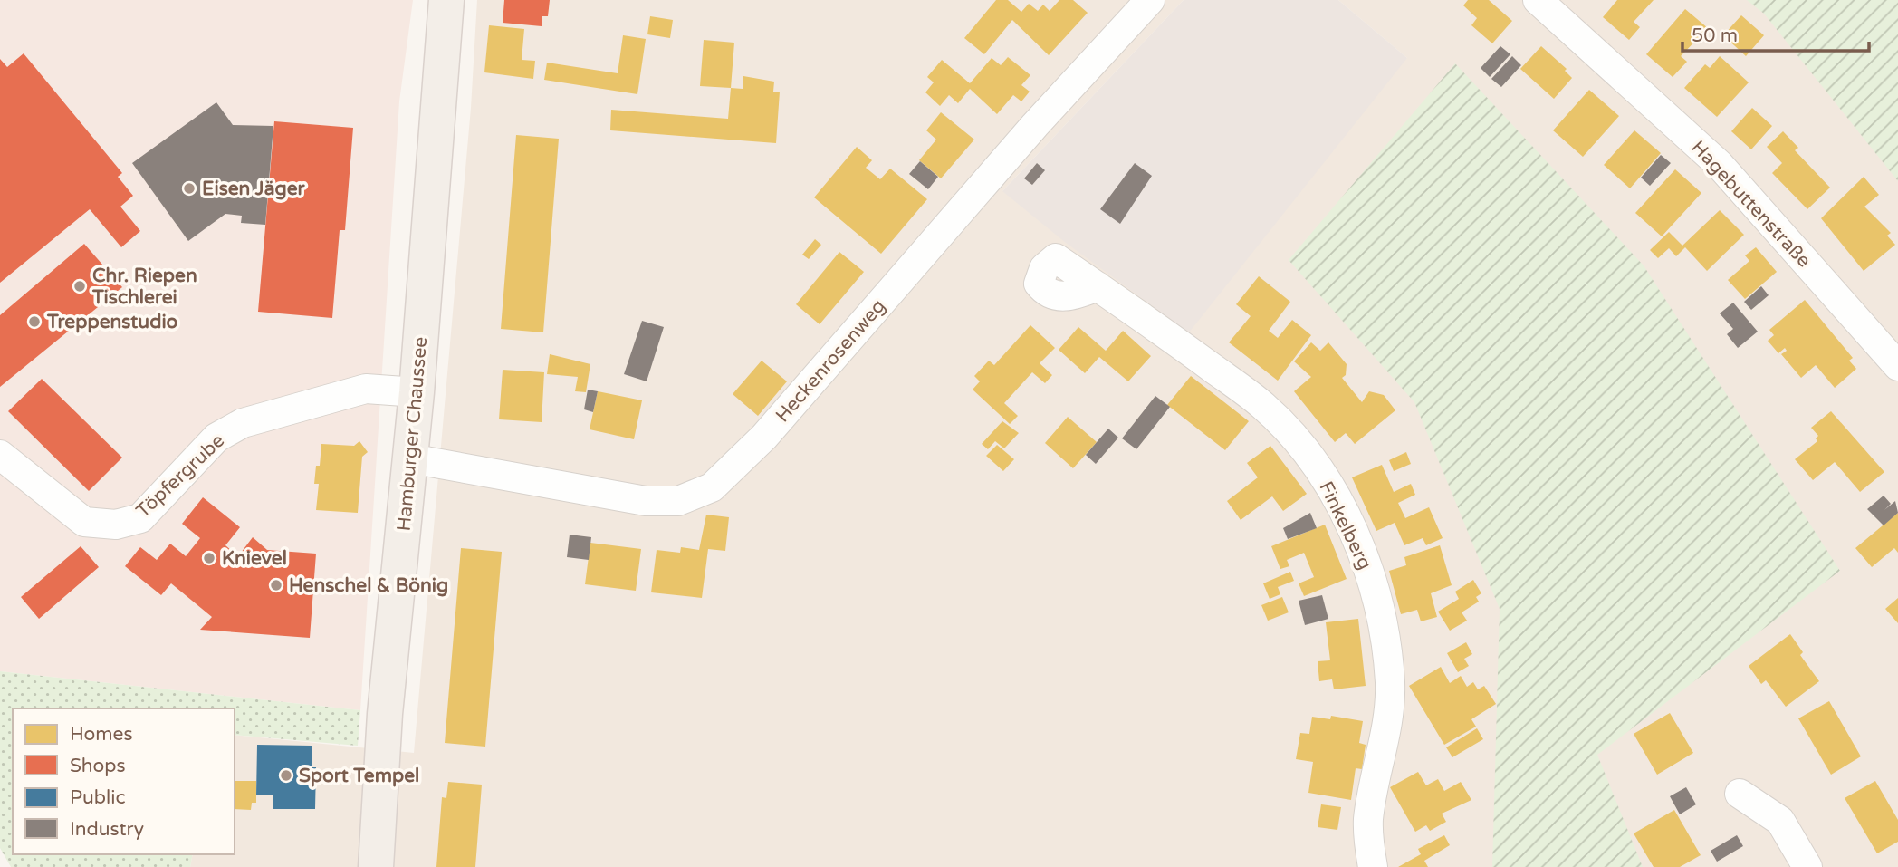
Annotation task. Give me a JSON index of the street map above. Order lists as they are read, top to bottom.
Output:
{
  "streets": {
    "main road": ["Hamburger Chaussee"],
    "street": [
      "Hagebuttenstraße",
      "Heckenrosenweg",
      "Töpfergrube",
      "Finkelberg"
    ]
  },
  "crossings": [
    ["Heckenrosenweg", "Hamburger Chaussee"],
    ["Hamburger Chaussee", "Töpfergrube"]
  ],
  "places": [
    "Eisen Jäger",
    "Chr. Riepen Tischlerei",
    "Treppenstudio",
    "Knievel",
    "Henschel & Bönig",
    "Sport Tempel"
  ],
  "legend": [
    "Homes",
    "Shops",
    "Public",
    "Industry"
  ],
  "scale_bar": "50 m"
}
